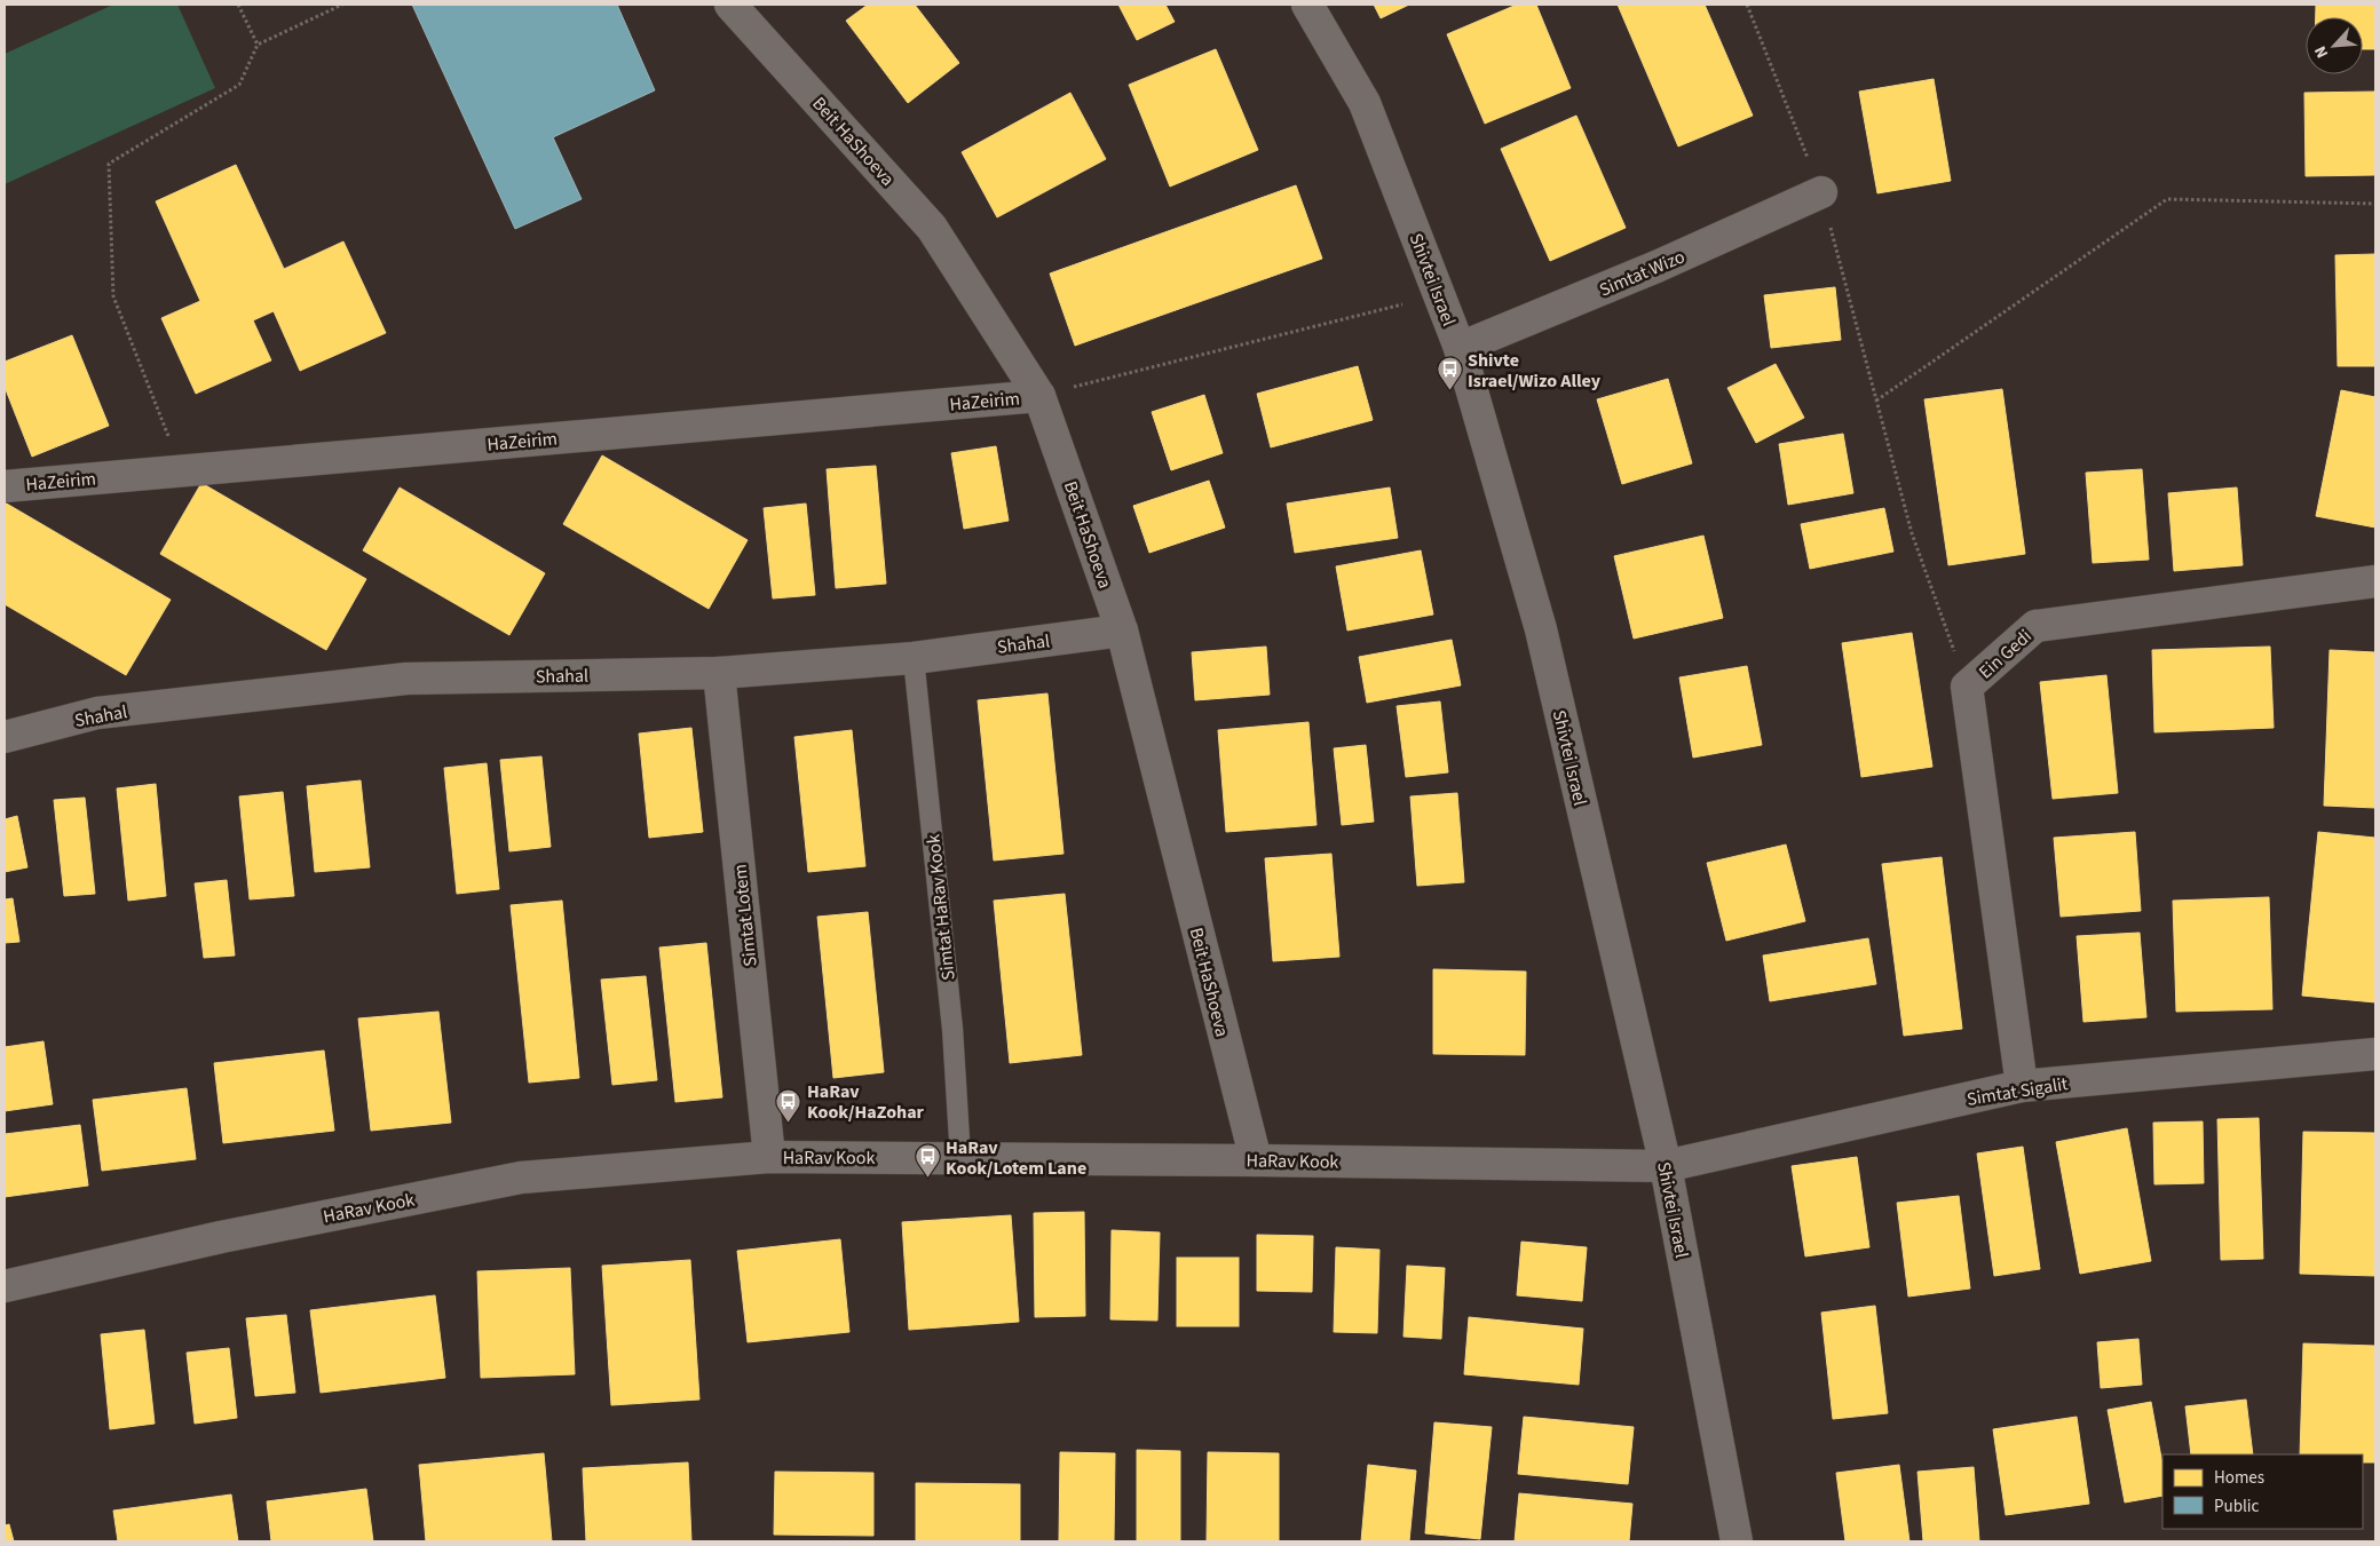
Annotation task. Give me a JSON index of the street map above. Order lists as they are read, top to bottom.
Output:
{
  "streets": {
    "street": [
      "Beit HaShoeva",
      "Simtat Wizo",
      "Shivtei Israel",
      "HaZeirim",
      "Shahal",
      "Ein Gedi",
      "Simtat Lotem",
      "Simtat Sigalit",
      "HaRav Kook"
    ],
    "lane": ["Simtat HaRav Kook"]
  },
  "crossings": [
    ["Beit HaShoeva", "HaZeirim"],
    ["Beit HaShoeva", "Shahal"],
    ["Beit HaShoeva", "HaRav Kook"],
    ["Simtat Wizo", "Shivtei Israel"],
    ["Shivtei Israel", "Simtat Sigalit"],
    ["Shivtei Israel", "HaRav Kook"],
    ["Shahal", "Simtat HaRav Kook"],
    ["Shahal", "Simtat Lotem"],
    ["Ein Gedi", "Simtat Sigalit"],
    ["Simtat HaRav Kook", "HaRav Kook"],
    ["Simtat Lotem", "HaRav Kook"],
    ["Simtat Sigalit", "HaRav Kook"]
  ],
  "places": {
    "bus stop": ["Shivte Israel/Wizo Alley", "HaRav Kook/HaZohar", "HaRav Kook/Lotem Lane"]
  },
  "legend": ["Homes", "Public"],
  "north": "bottom left"
}
